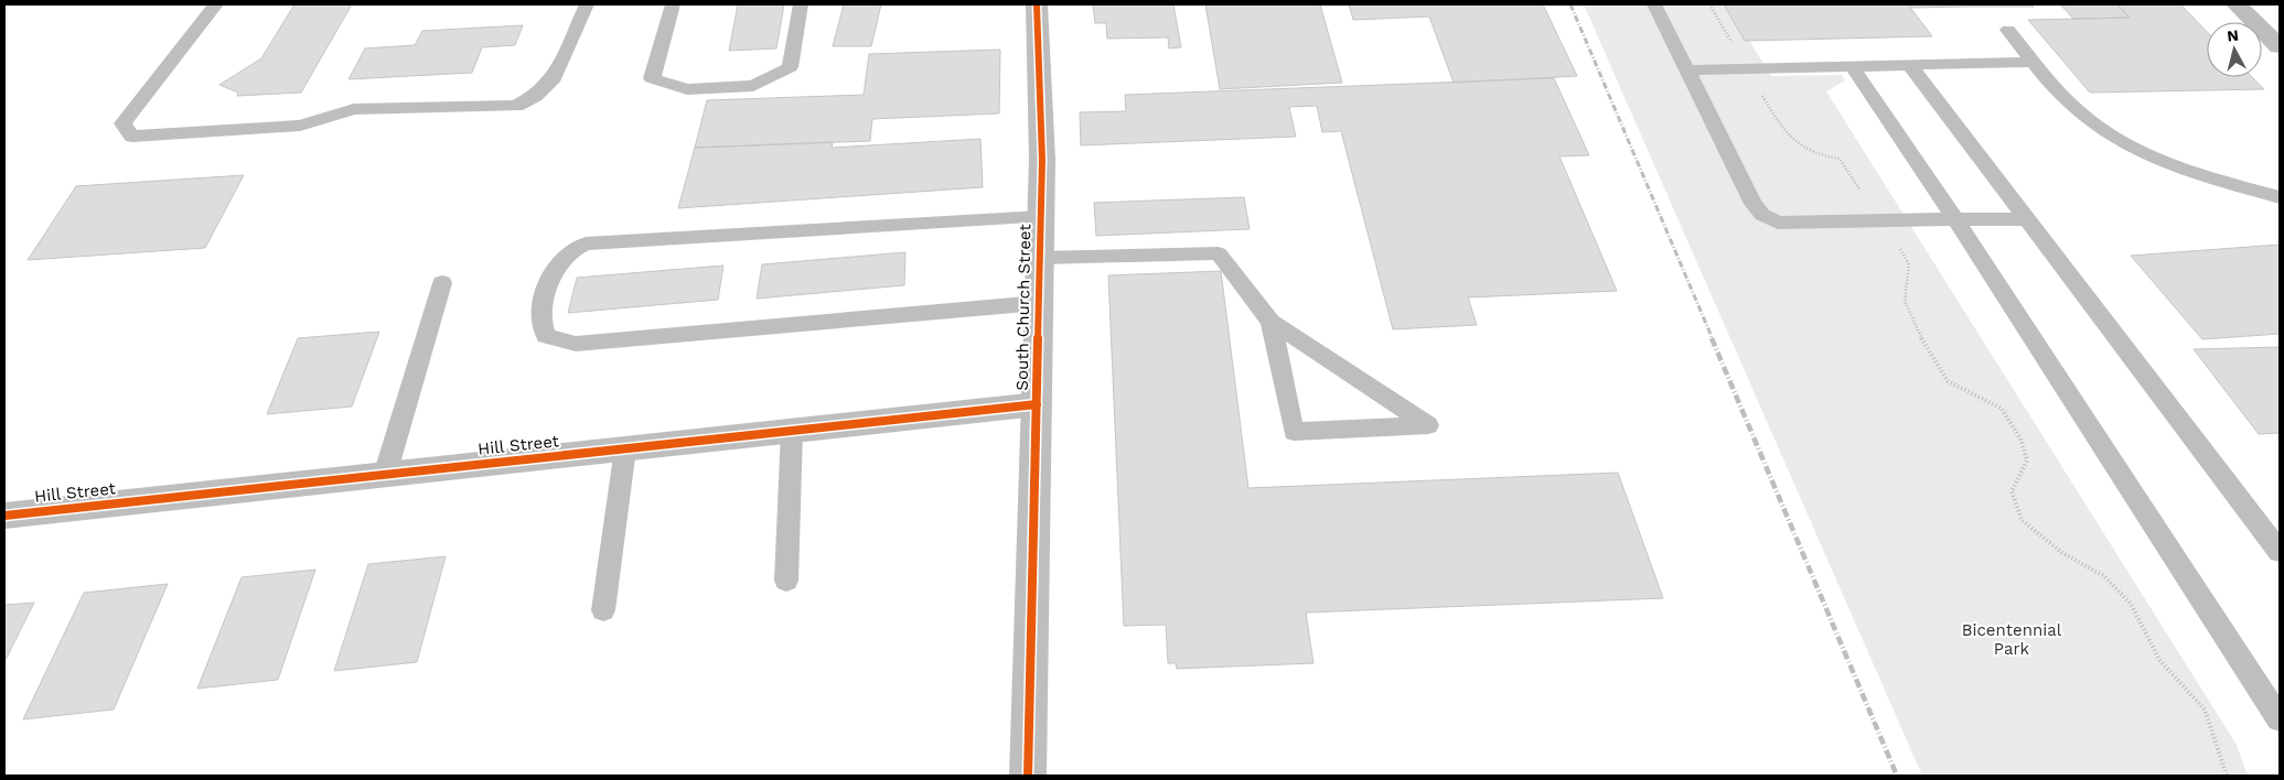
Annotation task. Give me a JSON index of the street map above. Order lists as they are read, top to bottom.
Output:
{
  "streets": {
    "street": ["South Church Street", "Hill Street"]
  },
  "crossings": [
    ["South Church Street", "Hill Street"]
  ],
  "parks": ["Bicentennial Park"],
  "north": "top"
}
